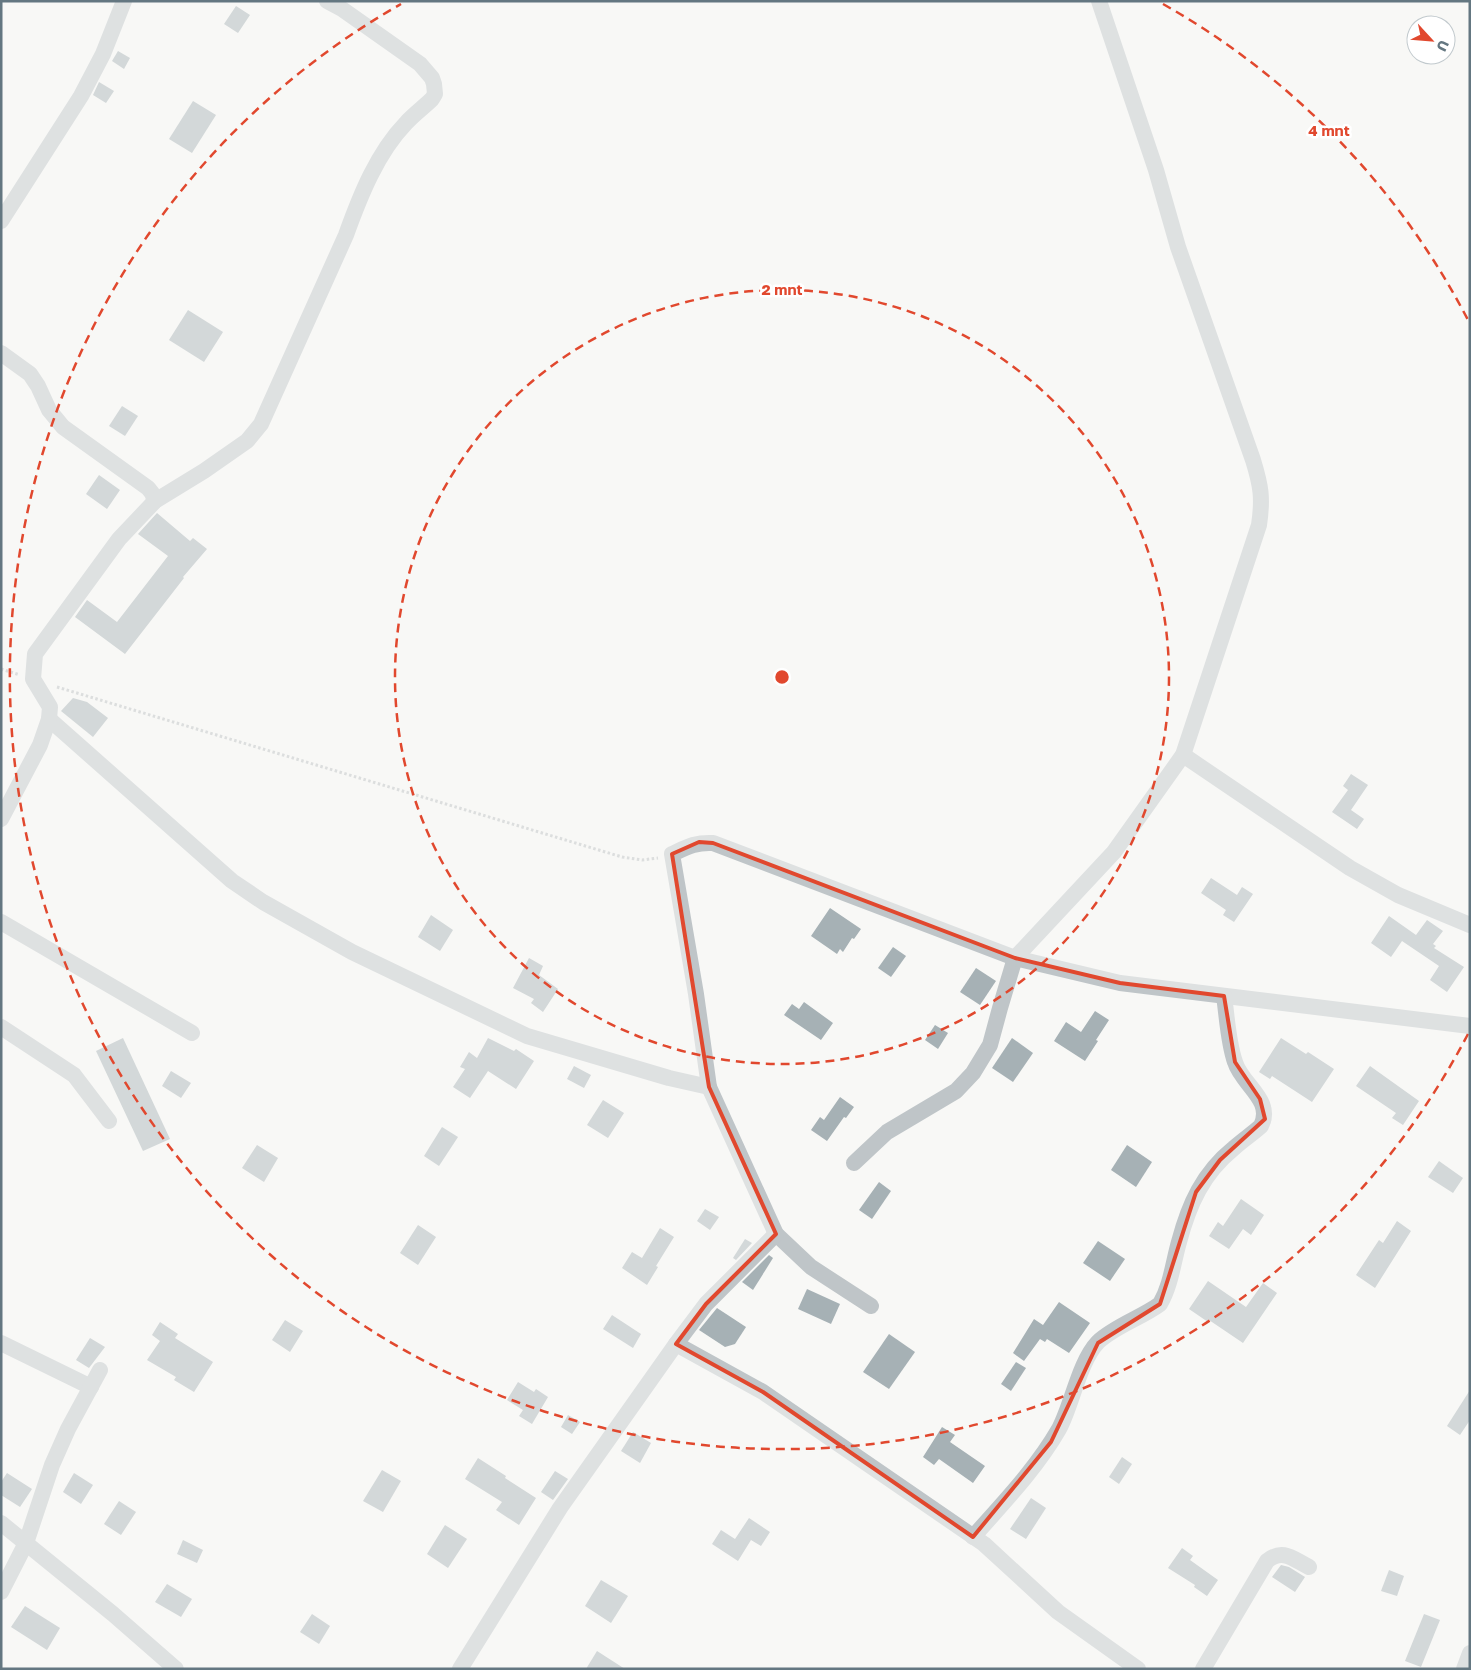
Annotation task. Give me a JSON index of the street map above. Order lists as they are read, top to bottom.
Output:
{
  "north": "bottom right",
  "rings": ["4 mnt", "2 mnt"]
}
